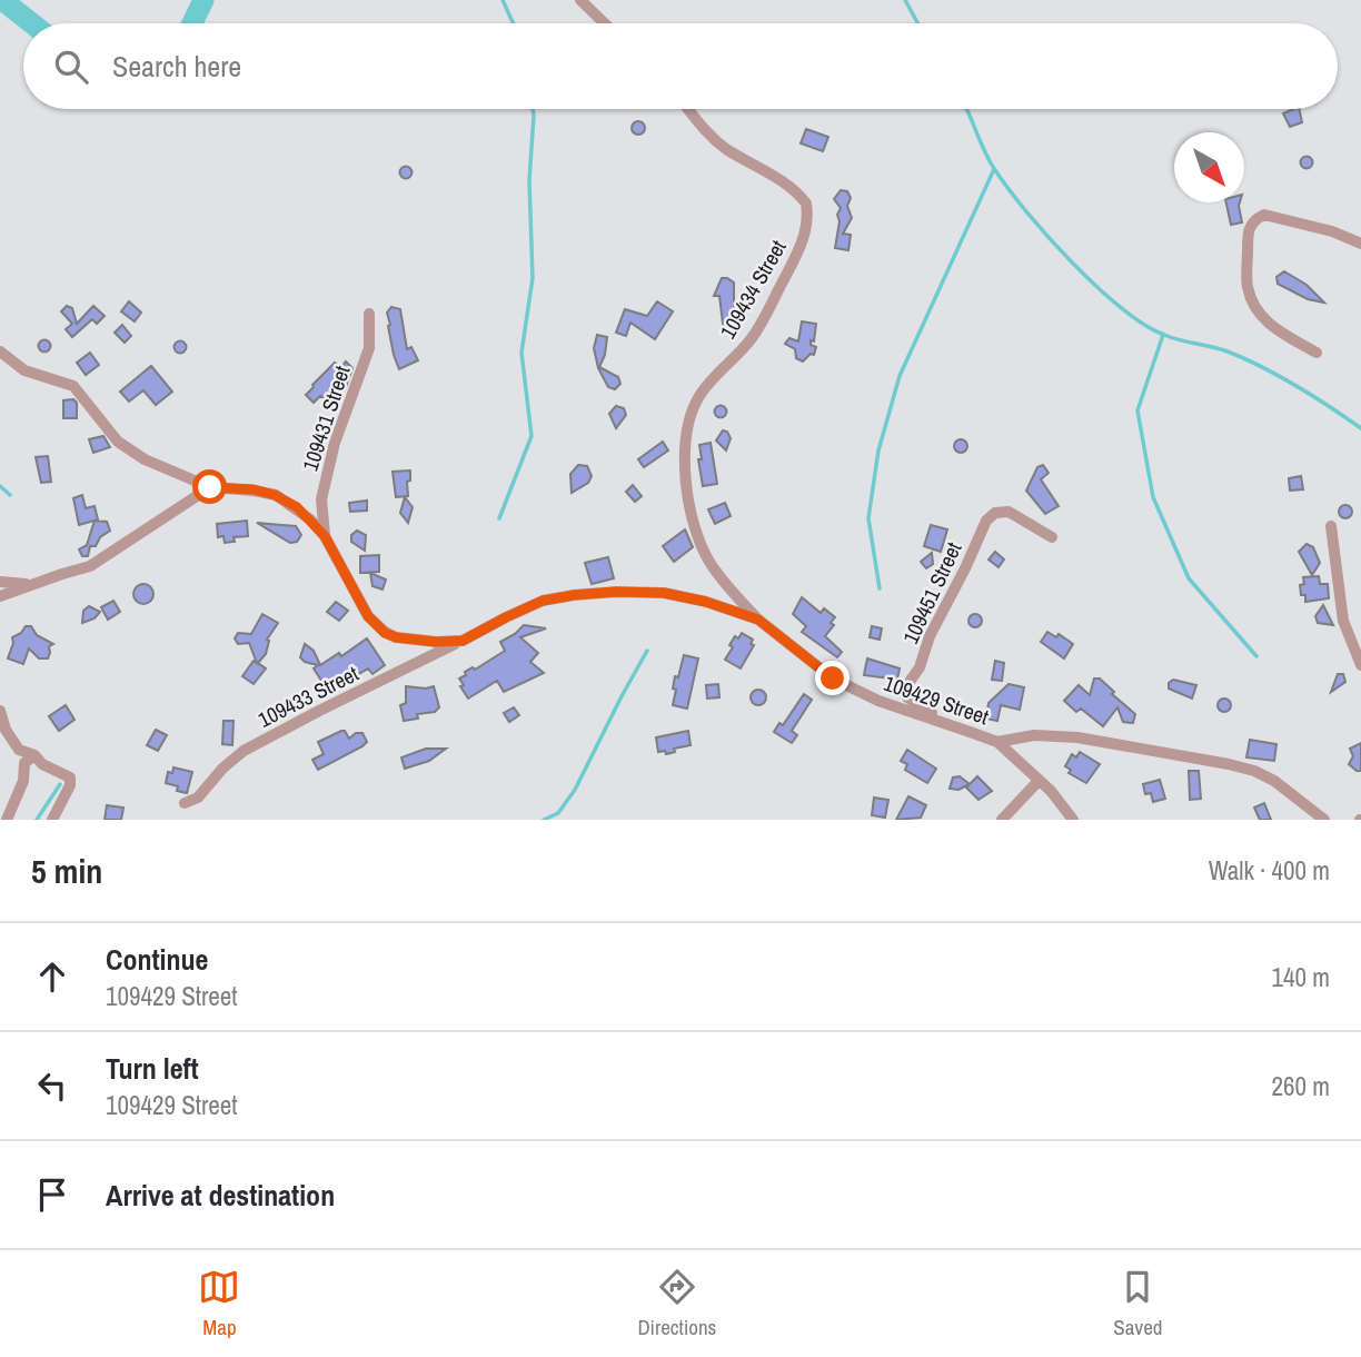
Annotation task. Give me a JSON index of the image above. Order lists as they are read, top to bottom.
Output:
{
  "streets": {
    "street": [
      "109434 Street",
      "109431 Street",
      "109451 Street",
      "109433 Street",
      "109429 Street"
    ]
  },
  "crossings": [
    ["109434 Street", "109429 Street"],
    ["109431 Street", "109429 Street"],
    ["109451 Street", "109429 Street"],
    ["109433 Street", "109429 Street"]
  ],
  "north": "bottom right",
  "page": {
    "search": "Search here",
    "heading": ["5 min", "Walk · 400 m"],
    "list": [
      ["Continue", "109429 Street", "140 m"],
      ["Turn left", "109429 Street", "260 m"],
      "Arrive at destination"
    ],
    "nav": ["Map", "Directions", "Saved"]
  }
}
